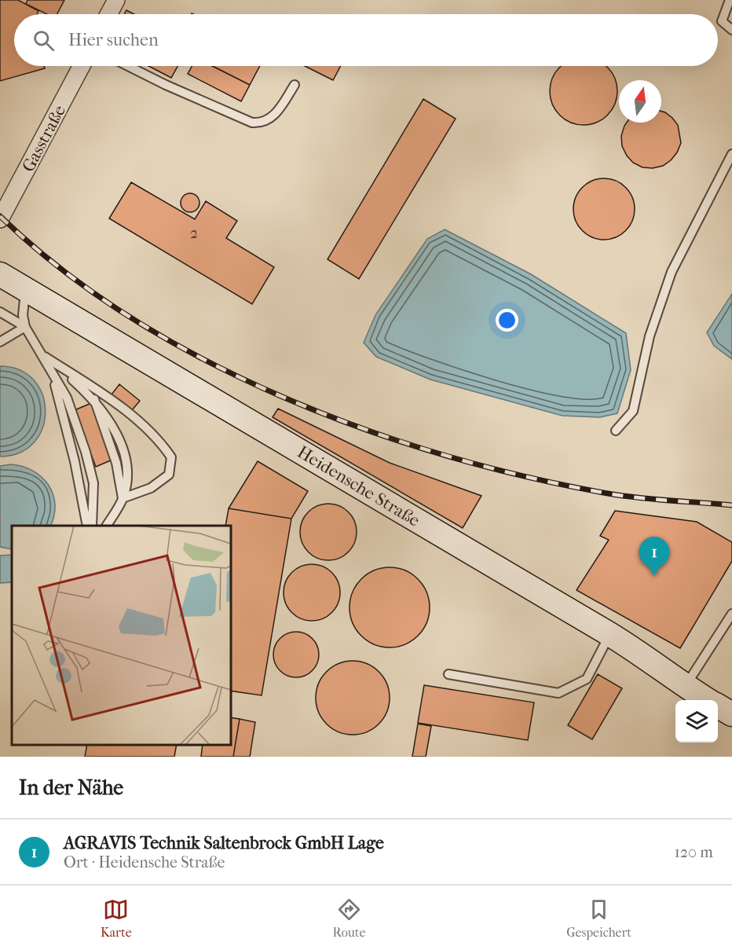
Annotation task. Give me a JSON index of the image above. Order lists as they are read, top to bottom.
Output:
{
  "streets": {
    "main road": ["Heidensche Straße"],
    "street": ["Gasstraße"]
  },
  "house_numbers": ["2"],
  "north": "top",
  "page": {
    "search": "Hier suchen",
    "pins": "1",
    "heading": "In der Nähe",
    "list": [
      {
        "mark": "1",
        "name": "AGRAVIS Technik Saltenbrock GmbH Lage",
        "note": "Ort · Heidensche Straße",
        "value": "120 m"
      }
    ],
    "nav": ["Karte", "Route", "Gespeichert"]
  }
}
